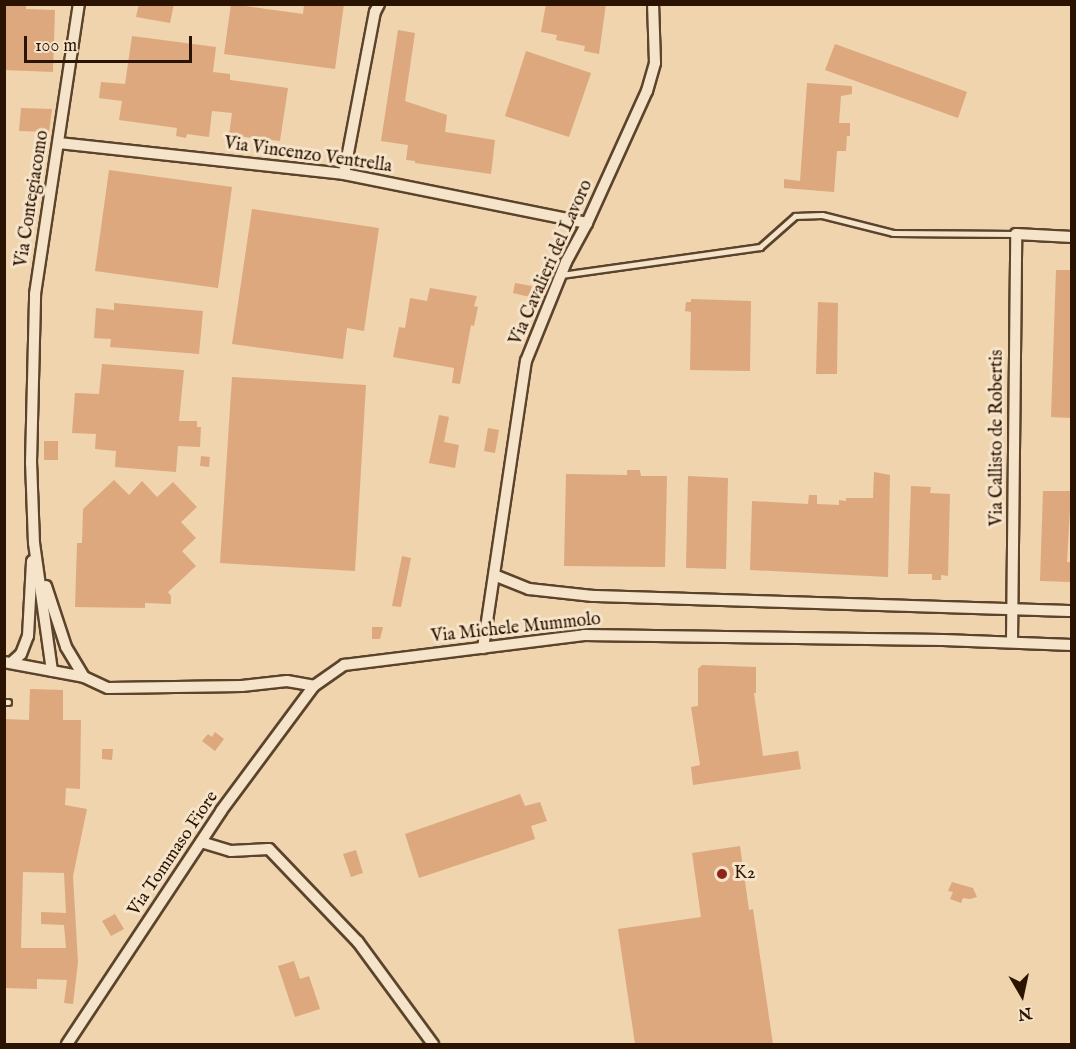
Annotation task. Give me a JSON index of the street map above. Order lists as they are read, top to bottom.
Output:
{
  "streets": {
    "street": [
      "Via Vincenzo Ventrella",
      "Via Contegiacomo",
      "Via Cavalieri del Lavoro",
      "Via Callisto de Robertis",
      "Via Michele Mummolo",
      "Via Tommaso Fiore"
    ]
  },
  "crossings": [
    ["Via Vincenzo Ventrella", "Via Contegiacomo"],
    ["Via Vincenzo Ventrella", "Via Cavalieri del Lavoro"],
    ["Via Cavalieri del Lavoro", "Via Michele Mummolo"],
    ["Via Callisto de Robertis", "Via Michele Mummolo"],
    ["Via Michele Mummolo", "Via Tommaso Fiore"]
  ],
  "places": ["K2"],
  "scale_bar": "100 m",
  "north": "bottom"
}
